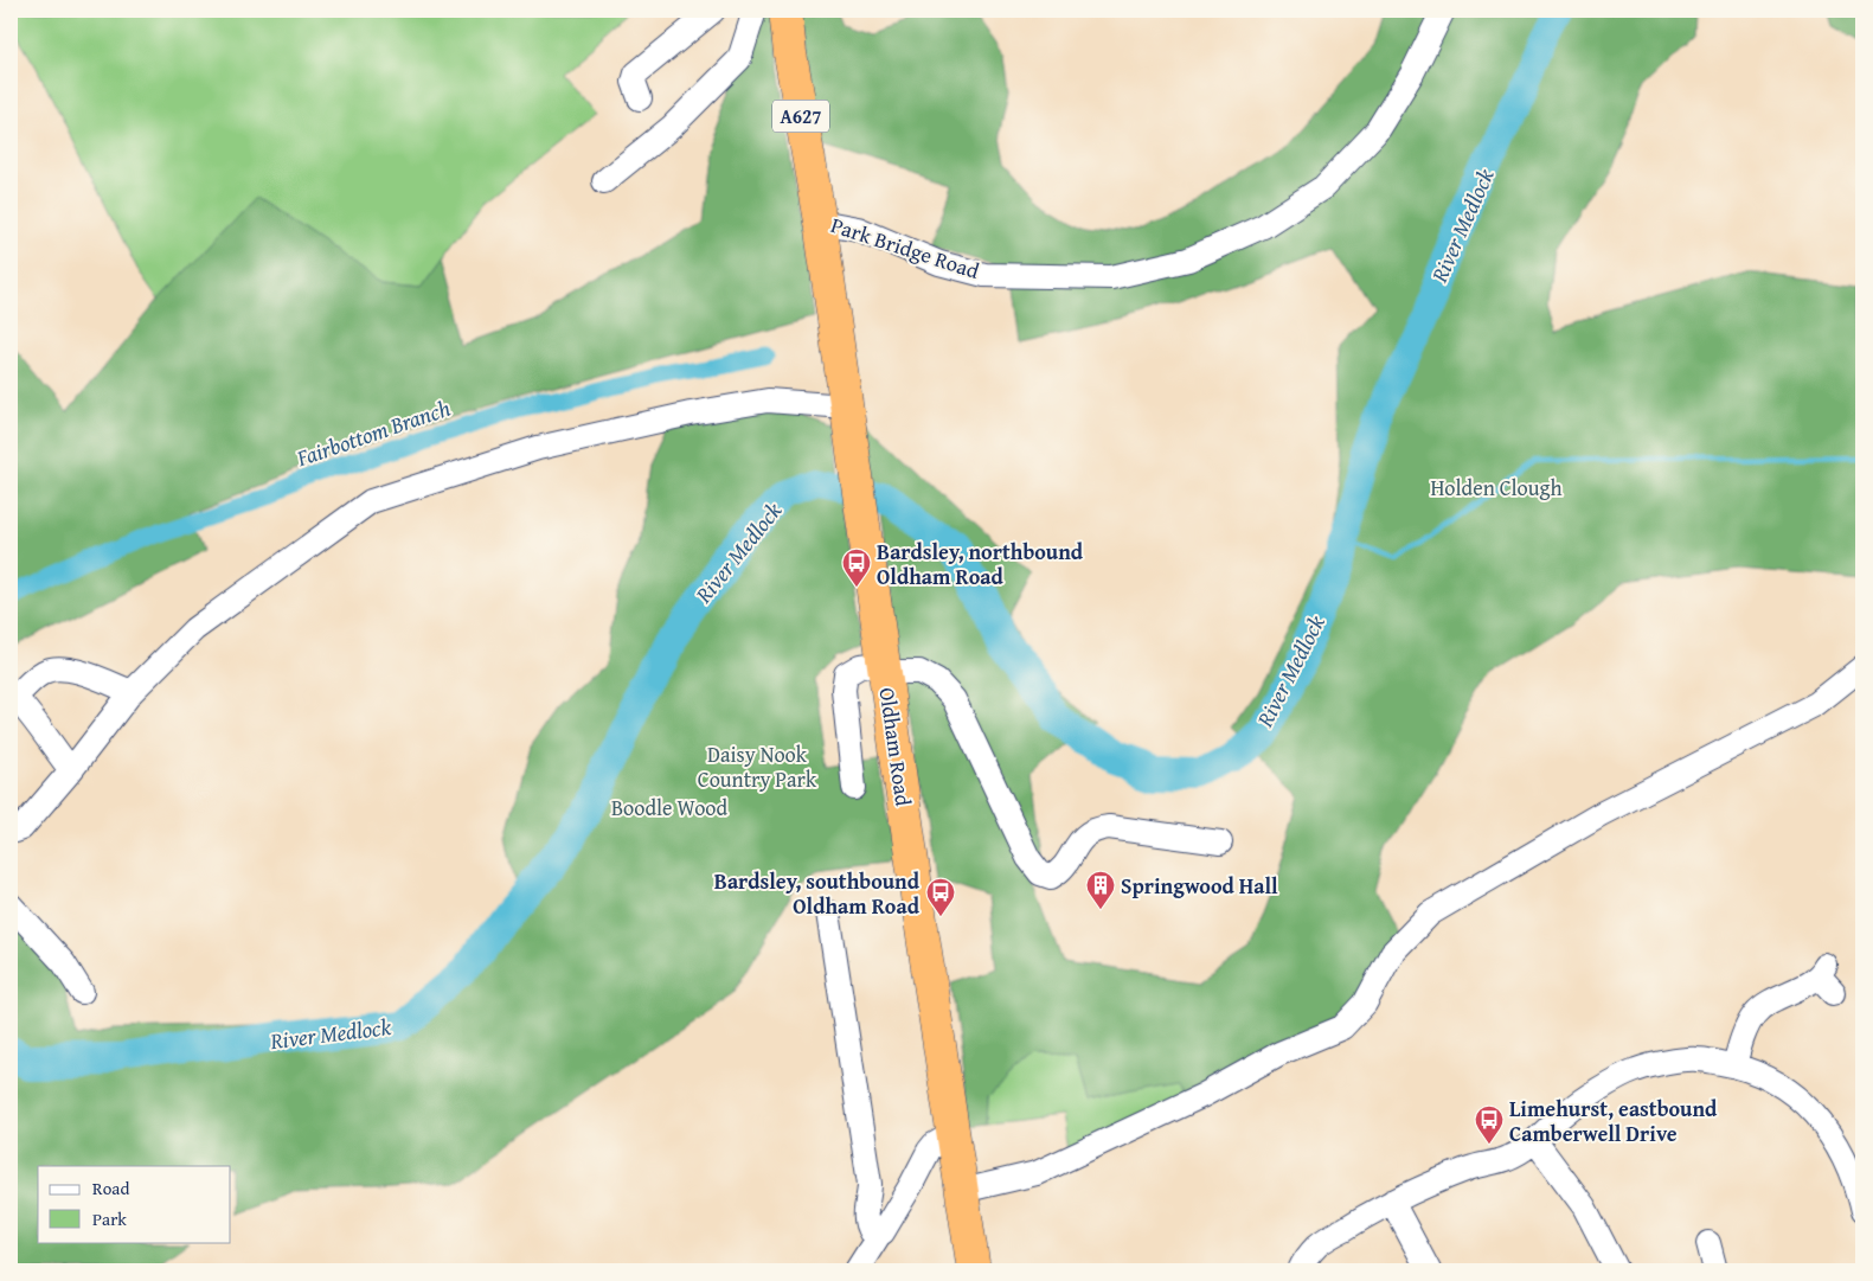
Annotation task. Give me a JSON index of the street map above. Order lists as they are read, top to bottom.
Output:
{
  "streets": {
    "highway": ["A627", "Oldham Road"],
    "street": ["Park Bridge Road"]
  },
  "crossings": [
    ["A627", "Park Bridge Road"],
    ["A627", "Oldham Road"],
    ["Park Bridge Road", "Oldham Road"]
  ],
  "water": ["River Medlock", "Fairbottom Branch"],
  "parks": ["Holden Clough", "Daisy Nook Country Park", "Boodle Wood"],
  "places": {
    "bus stop": ["Bardsley, northbound Oldham Road", "Bardsley, southbound Oldham Road", "Limehurst, eastbound Camberwell Drive"],
    "building": ["Springwood Hall"]
  },
  "legend": ["Road", "Park"]
}
